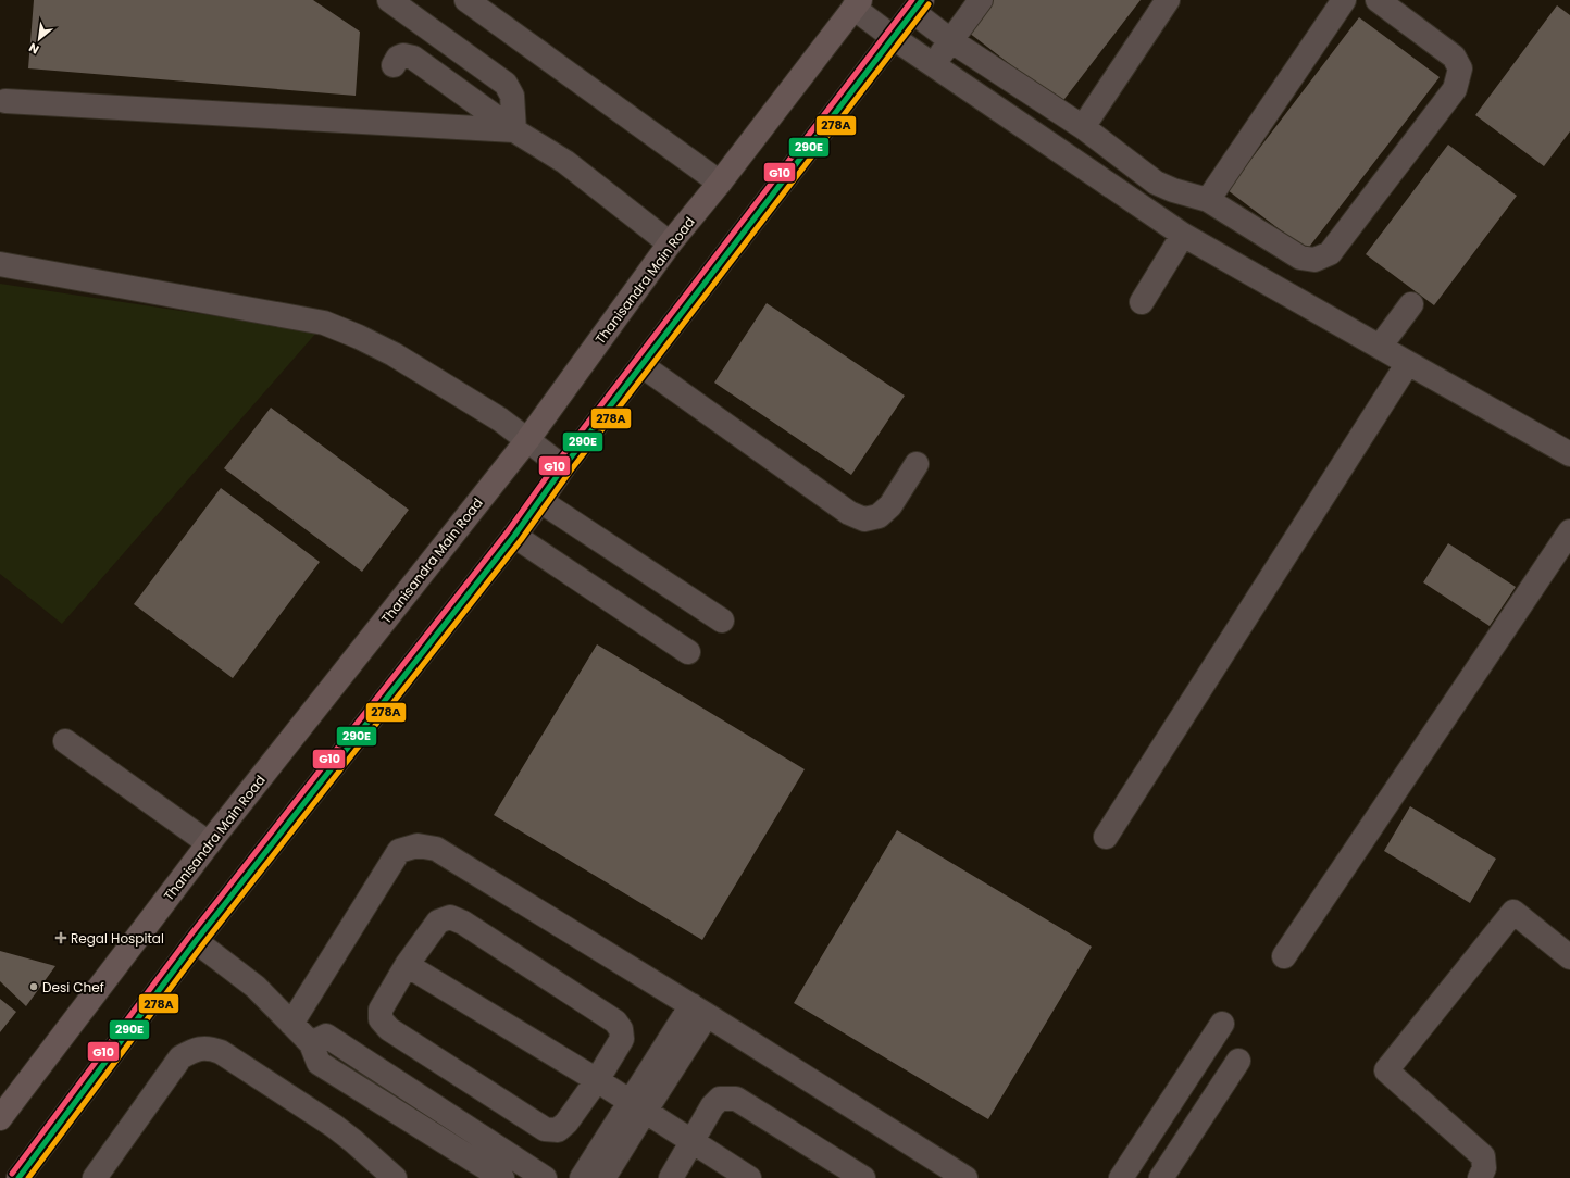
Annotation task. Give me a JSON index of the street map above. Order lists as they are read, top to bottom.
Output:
{
  "streets": {
    "main road": ["Thanisandra Main Road"]
  },
  "places": {
    "health": ["Regal Hospital"],
    "other": ["Desi Chef"]
  },
  "lines": ["transit line 290E", "transit line G10", "transit line 278A"],
  "north": "bottom left"
}
